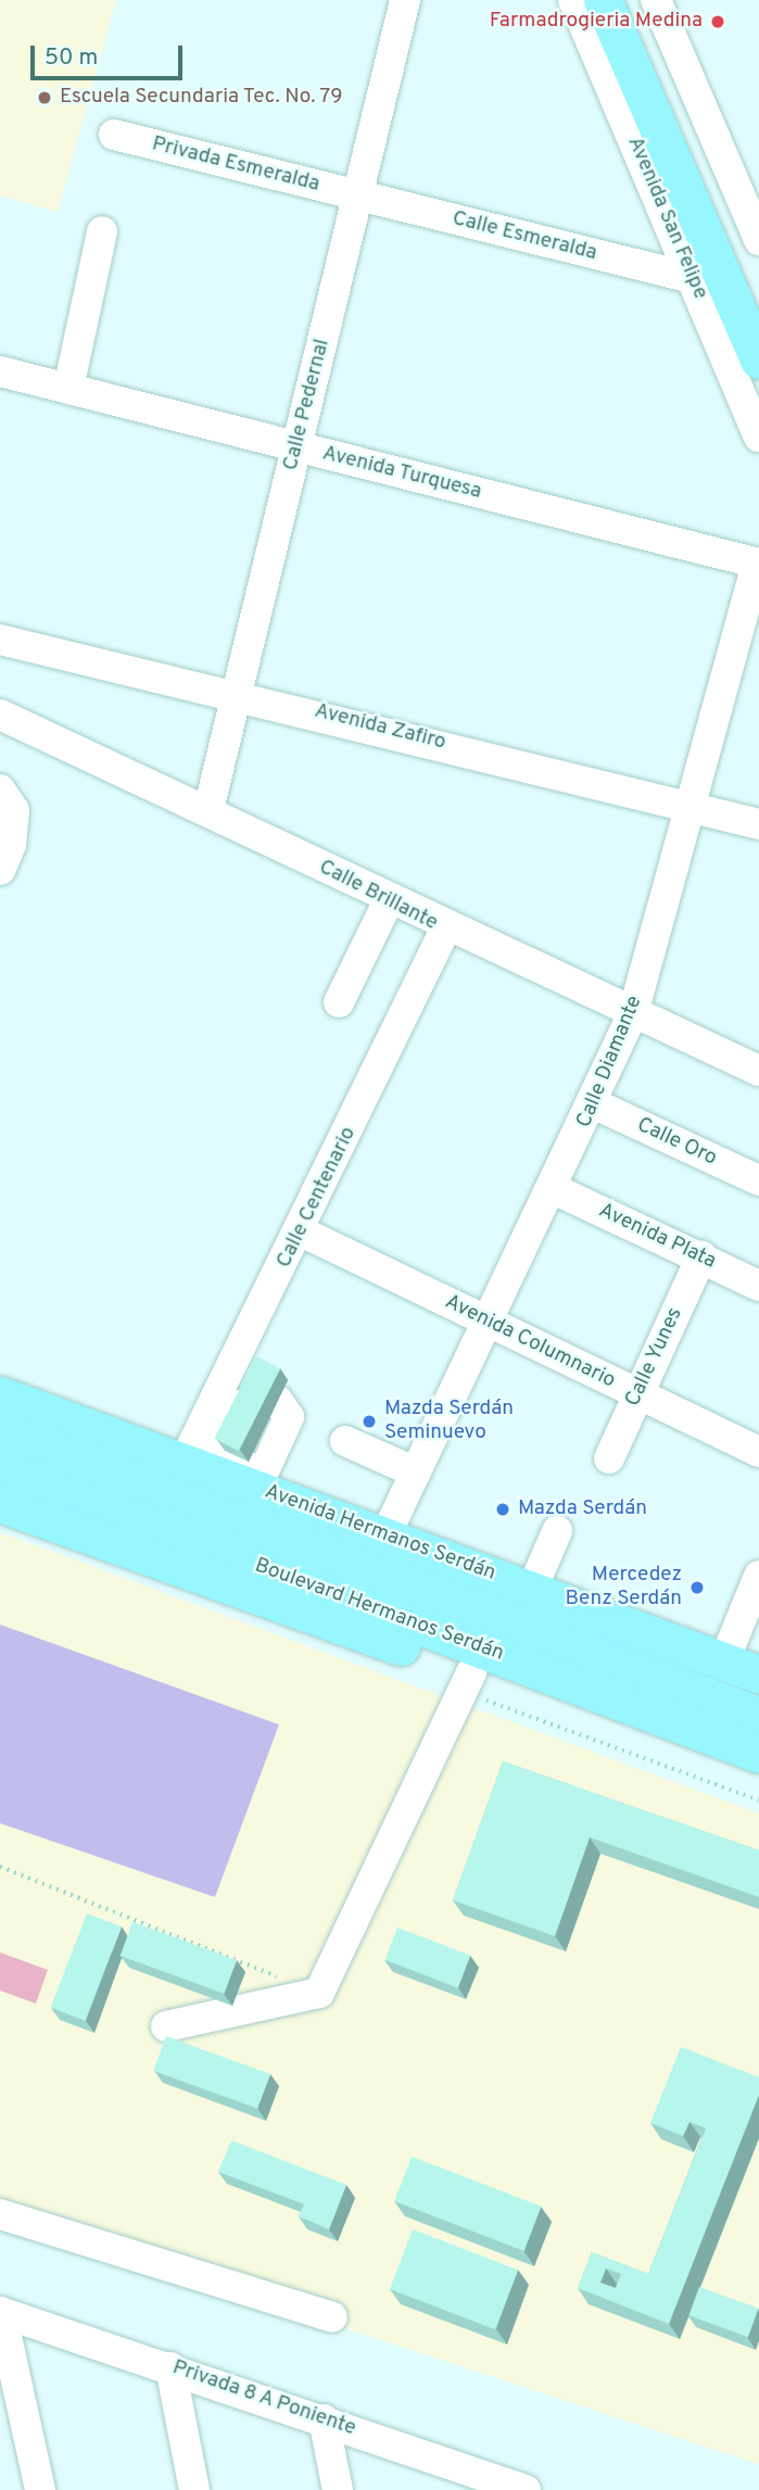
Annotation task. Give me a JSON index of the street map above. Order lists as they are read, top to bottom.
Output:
{
  "streets": {
    "main road": ["Avenida San Felipe", "Avenida Hermanos Serdán", "Boulevard Hermanos Serdán"],
    "street": [
      "Privada Esmeralda",
      "Calle Esmeralda",
      "Calle Pedernal",
      "Avenida Turquesa",
      "Avenida Zafiro",
      "Calle Brillante",
      "Calle Diamante",
      "Calle Oro",
      "Calle Centenario",
      "Avenida Plata",
      "Avenida Columnario",
      "Calle Yunes",
      "Privada 8 A Poniente"
    ]
  },
  "crossings": [
    ["Privada Esmeralda", "Calle Esmeralda"],
    ["Privada Esmeralda", "Calle Pedernal"],
    ["Avenida San Felipe", "Calle Esmeralda"],
    ["Calle Esmeralda", "Calle Pedernal"],
    ["Calle Pedernal", "Avenida Turquesa"],
    ["Calle Pedernal", "Avenida Zafiro"],
    ["Calle Pedernal", "Calle Brillante"],
    ["Avenida Turquesa", "Calle Diamante"],
    ["Avenida Zafiro", "Calle Diamante"],
    ["Calle Brillante", "Calle Diamante"],
    ["Calle Brillante", "Calle Centenario"],
    ["Calle Diamante", "Calle Oro"],
    ["Calle Diamante", "Avenida Plata"],
    ["Calle Diamante", "Avenida Columnario"],
    ["Calle Diamante", "Avenida Hermanos Serdán"],
    ["Calle Centenario", "Avenida Columnario"],
    ["Calle Centenario", "Avenida Hermanos Serdán"],
    ["Calle Centenario", "Boulevard Hermanos Serdán"],
    ["Avenida Plata", "Calle Yunes"],
    ["Avenida Columnario", "Calle Yunes"],
    ["Avenida Hermanos Serdán", "Boulevard Hermanos Serdán"]
  ],
  "places": [
    "Farmadrogieria Medina",
    "Escuela Secundaria Tec. No. 79",
    "Mazda Serdán Seminuevo",
    "Mazda Serdán",
    "Mercedez Benz Serdán"
  ],
  "scale_bar": "50 m"
}
